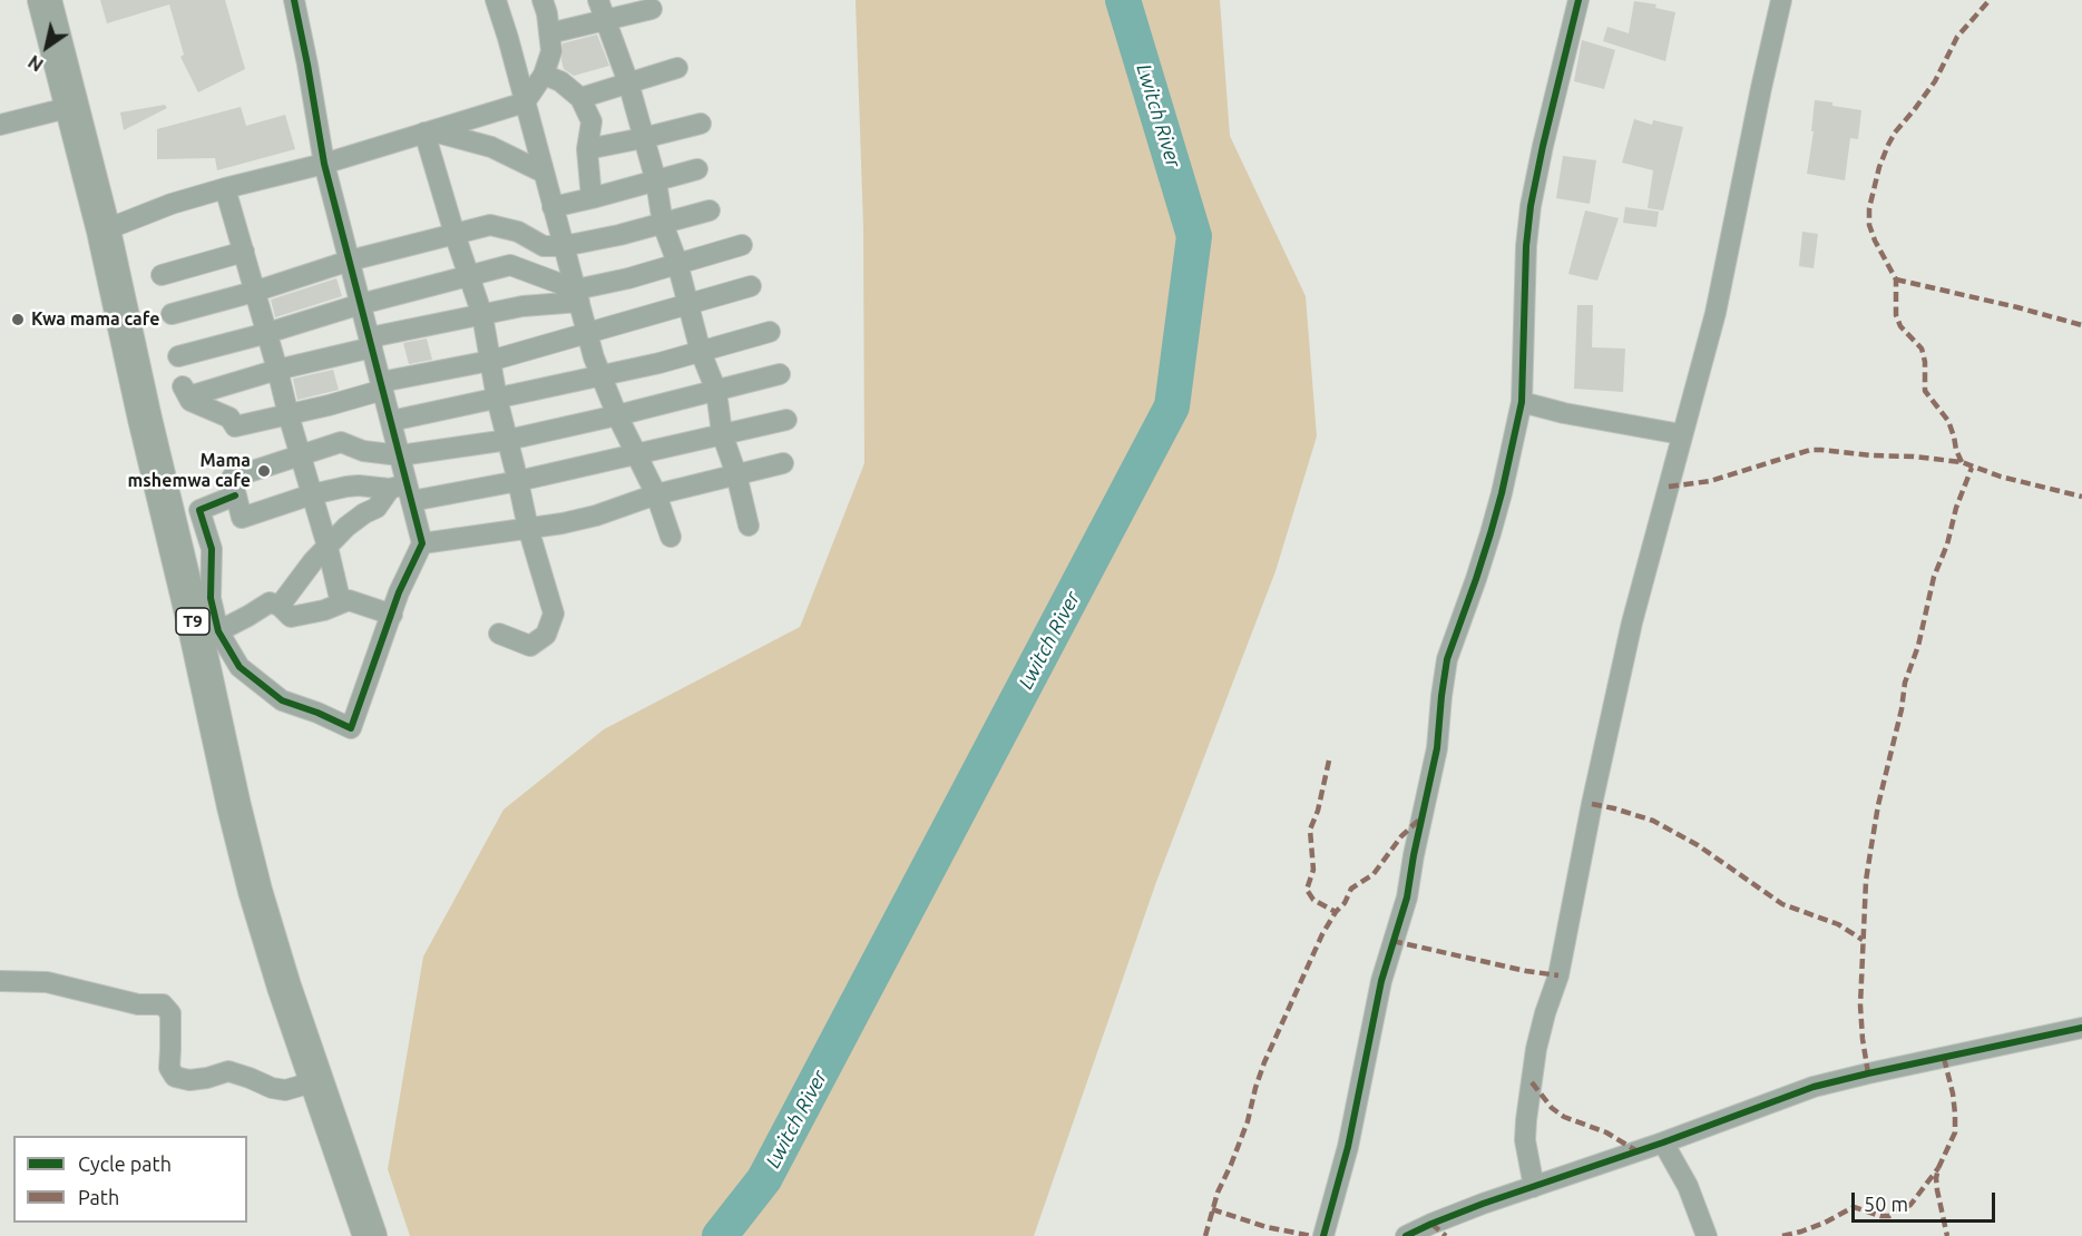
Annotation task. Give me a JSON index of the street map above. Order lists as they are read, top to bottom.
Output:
{
  "streets": {
    "highway": ["T9"]
  },
  "water": ["Lwitch River"],
  "places": ["Kwa mama cafe", "Mama mshemwa cafe"],
  "legend": ["Cycle path", "Path"],
  "scale_bar": "50 m",
  "north": "bottom left"
}
